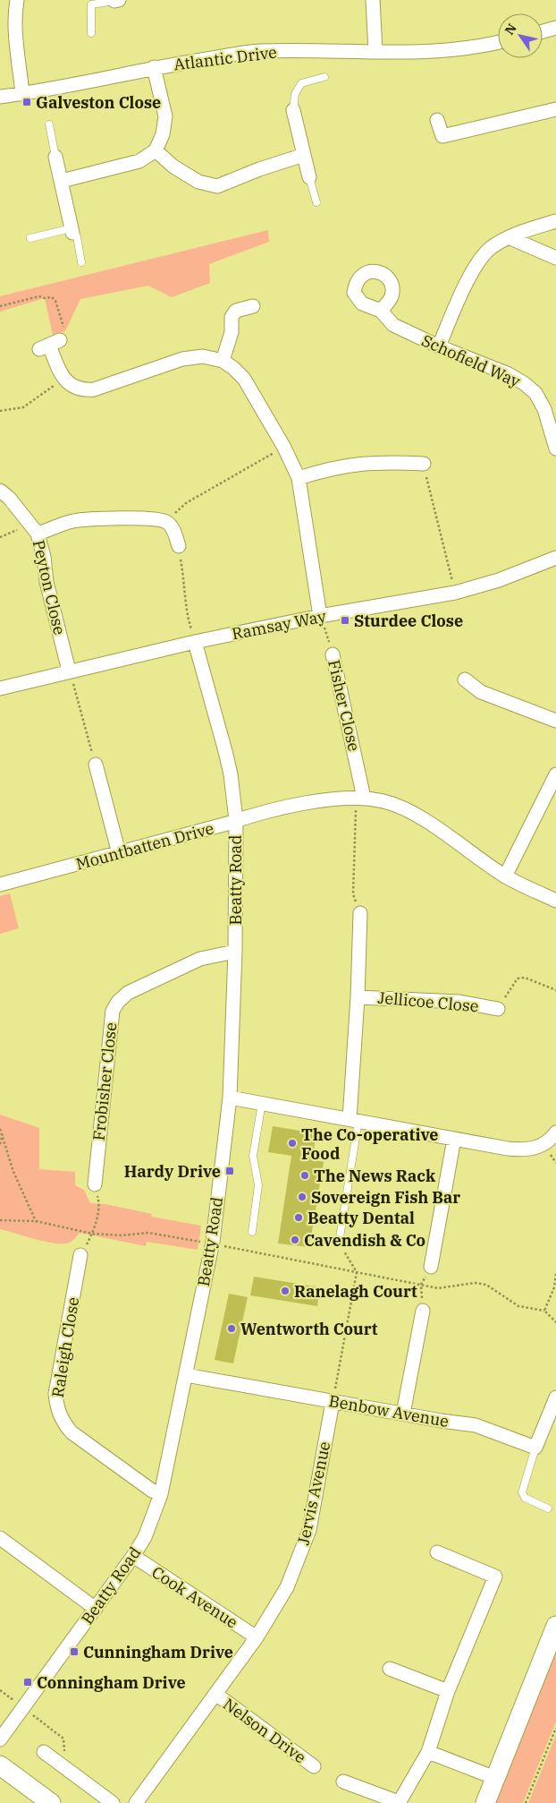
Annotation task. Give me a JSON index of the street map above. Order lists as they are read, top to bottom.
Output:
{
  "streets": {
    "street": [
      "Atlantic Drive",
      "Schofield Way",
      "Peyton Close",
      "Ramsay Way",
      "Fisher Close",
      "Mountbatten Drive",
      "Beatty Road",
      "Jellicoe Close",
      "Frobisher Close",
      "Raleigh Close",
      "Benbow Avenue",
      "Jervis Avenue",
      "Cook Avenue",
      "Nelson Drive"
    ]
  },
  "crossings": [
    ["Peyton Close", "Ramsay Way"],
    ["Ramsay Way", "Fisher Close"],
    ["Ramsay Way", "Beatty Road"],
    ["Fisher Close", "Mountbatten Drive"],
    ["Mountbatten Drive", "Beatty Road"],
    ["Beatty Road", "Frobisher Close"],
    ["Beatty Road", "Raleigh Close"],
    ["Beatty Road", "Benbow Avenue"],
    ["Beatty Road", "Cook Avenue"],
    ["Benbow Avenue", "Jervis Avenue"],
    ["Jervis Avenue", "Cook Avenue"],
    ["Jervis Avenue", "Nelson Drive"]
  ],
  "places": {
    "transit": [
      "Galveston Close",
      "Sturdee Close",
      "Hardy Drive",
      "Cunningham Drive",
      "Conningham Drive"
    ],
    "other": [
      "The Co-operative Food",
      "The News Rack",
      "Sovereign Fish Bar",
      "Beatty Dental",
      "Cavendish & Co",
      "Ranelagh Court",
      "Wentworth Court"
    ]
  },
  "north": "top left"
}
